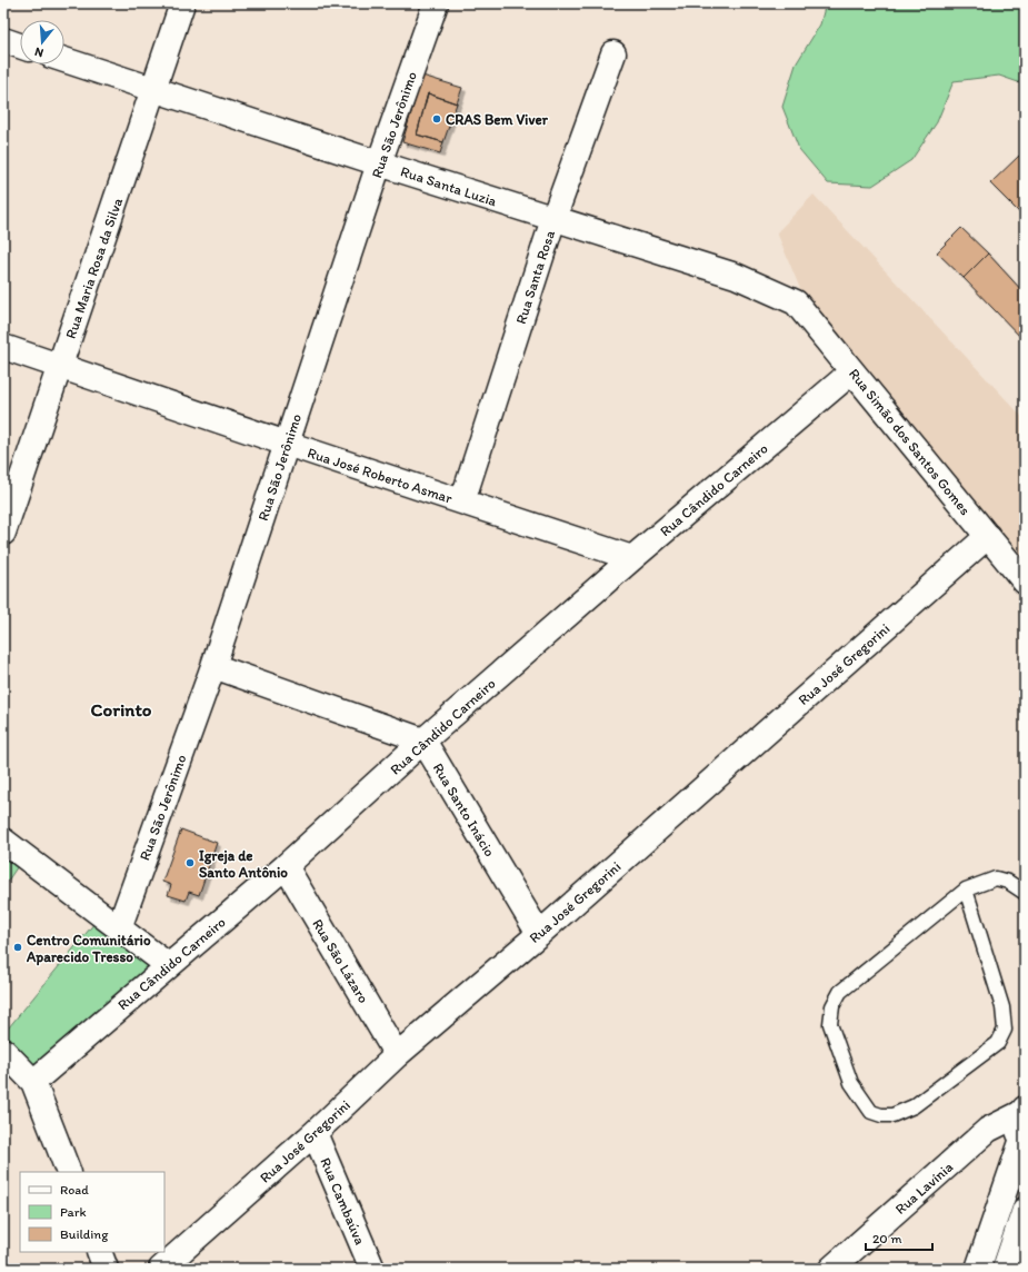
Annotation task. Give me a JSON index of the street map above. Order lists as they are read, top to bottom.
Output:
{
  "streets": {
    "street": [
      "Rua São Jerônimo",
      "Rua Santa Luzia",
      "Rua Maria Rosa da Silva",
      "Rua Santa Rosa",
      "Rua Simão dos Santos Gomes",
      "Rua José Roberto Asmar",
      "Rua Cândido Carneiro",
      "Rua José Gregorini",
      "Rua Santo Inácio",
      "Rua São Lázaro",
      "Rua Lavínia",
      "Rua Cambaúva"
    ]
  },
  "crossings": [
    ["Rua São Jerônimo", "Rua Santa Luzia"],
    ["Rua São Jerônimo", "Rua José Roberto Asmar"],
    ["Rua Santa Luzia", "Rua Maria Rosa da Silva"],
    ["Rua Santa Luzia", "Rua Santa Rosa"],
    ["Rua Santa Luzia", "Rua Simão dos Santos Gomes"],
    ["Rua Maria Rosa da Silva", "Rua José Roberto Asmar"],
    ["Rua Santa Rosa", "Rua José Roberto Asmar"],
    ["Rua Simão dos Santos Gomes", "Rua Cândido Carneiro"],
    ["Rua Simão dos Santos Gomes", "Rua José Gregorini"],
    ["Rua José Roberto Asmar", "Rua Cândido Carneiro"],
    ["Rua Cândido Carneiro", "Rua Santo Inácio"],
    ["Rua Cândido Carneiro", "Rua São Lázaro"],
    ["Rua José Gregorini", "Rua Santo Inácio"],
    ["Rua José Gregorini", "Rua São Lázaro"],
    ["Rua José Gregorini", "Rua Cambaúva"]
  ],
  "districts": ["Corinto"],
  "places": ["CRAS Bem Viver", "Igreja de Santo Antônio", "Centro Comunitário Aparecido Tresso"],
  "legend": ["Road", "Park", "Building"],
  "scale_bar": "20 m",
  "north": "bottom"
}
